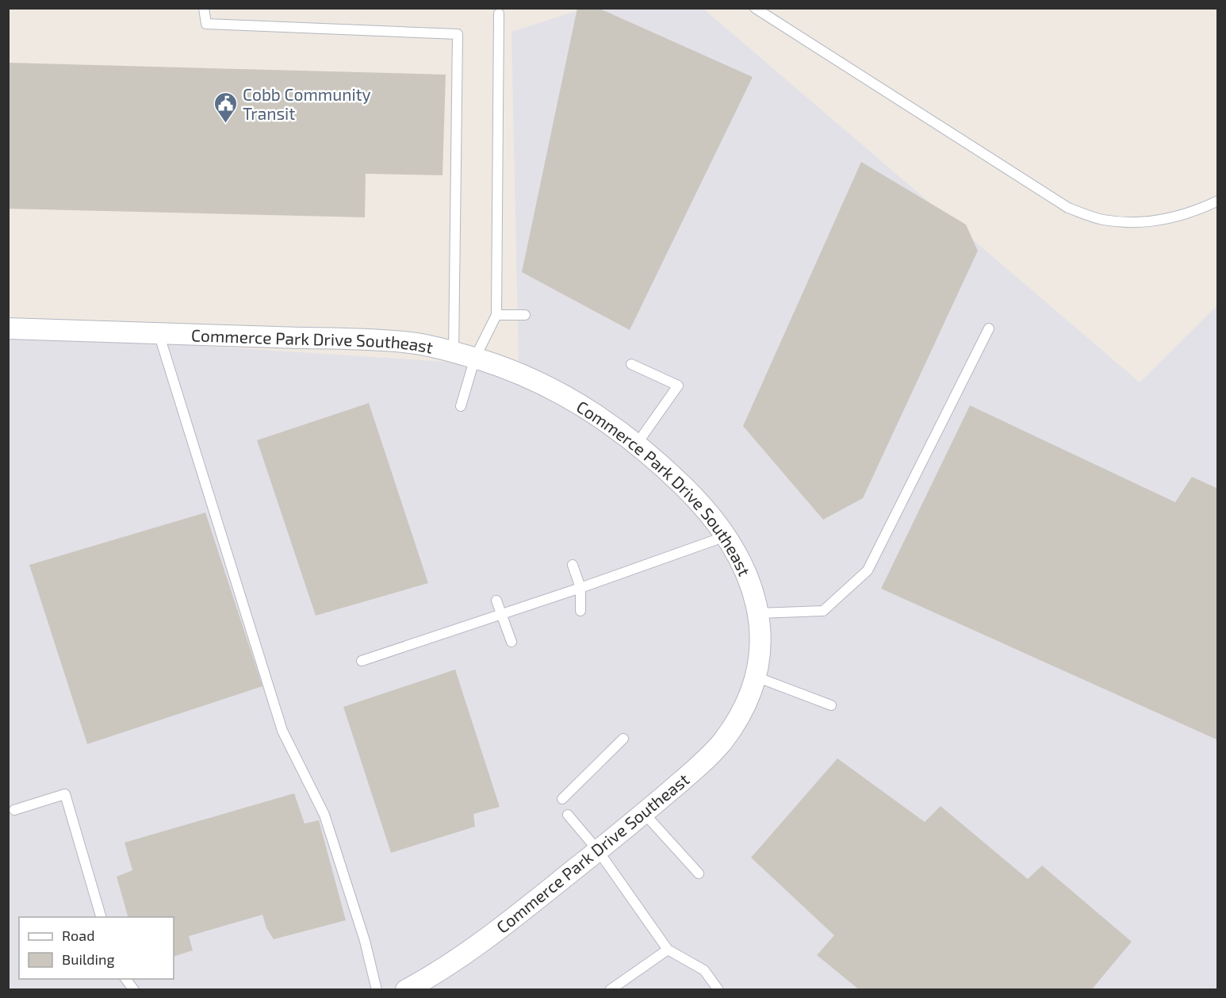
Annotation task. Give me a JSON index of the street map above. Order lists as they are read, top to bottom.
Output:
{
  "streets": {
    "street": ["Commerce Park Drive Southeast"]
  },
  "places": {
    "public building": ["Cobb Community Transit"]
  },
  "legend": ["Road", "Building"]
}
